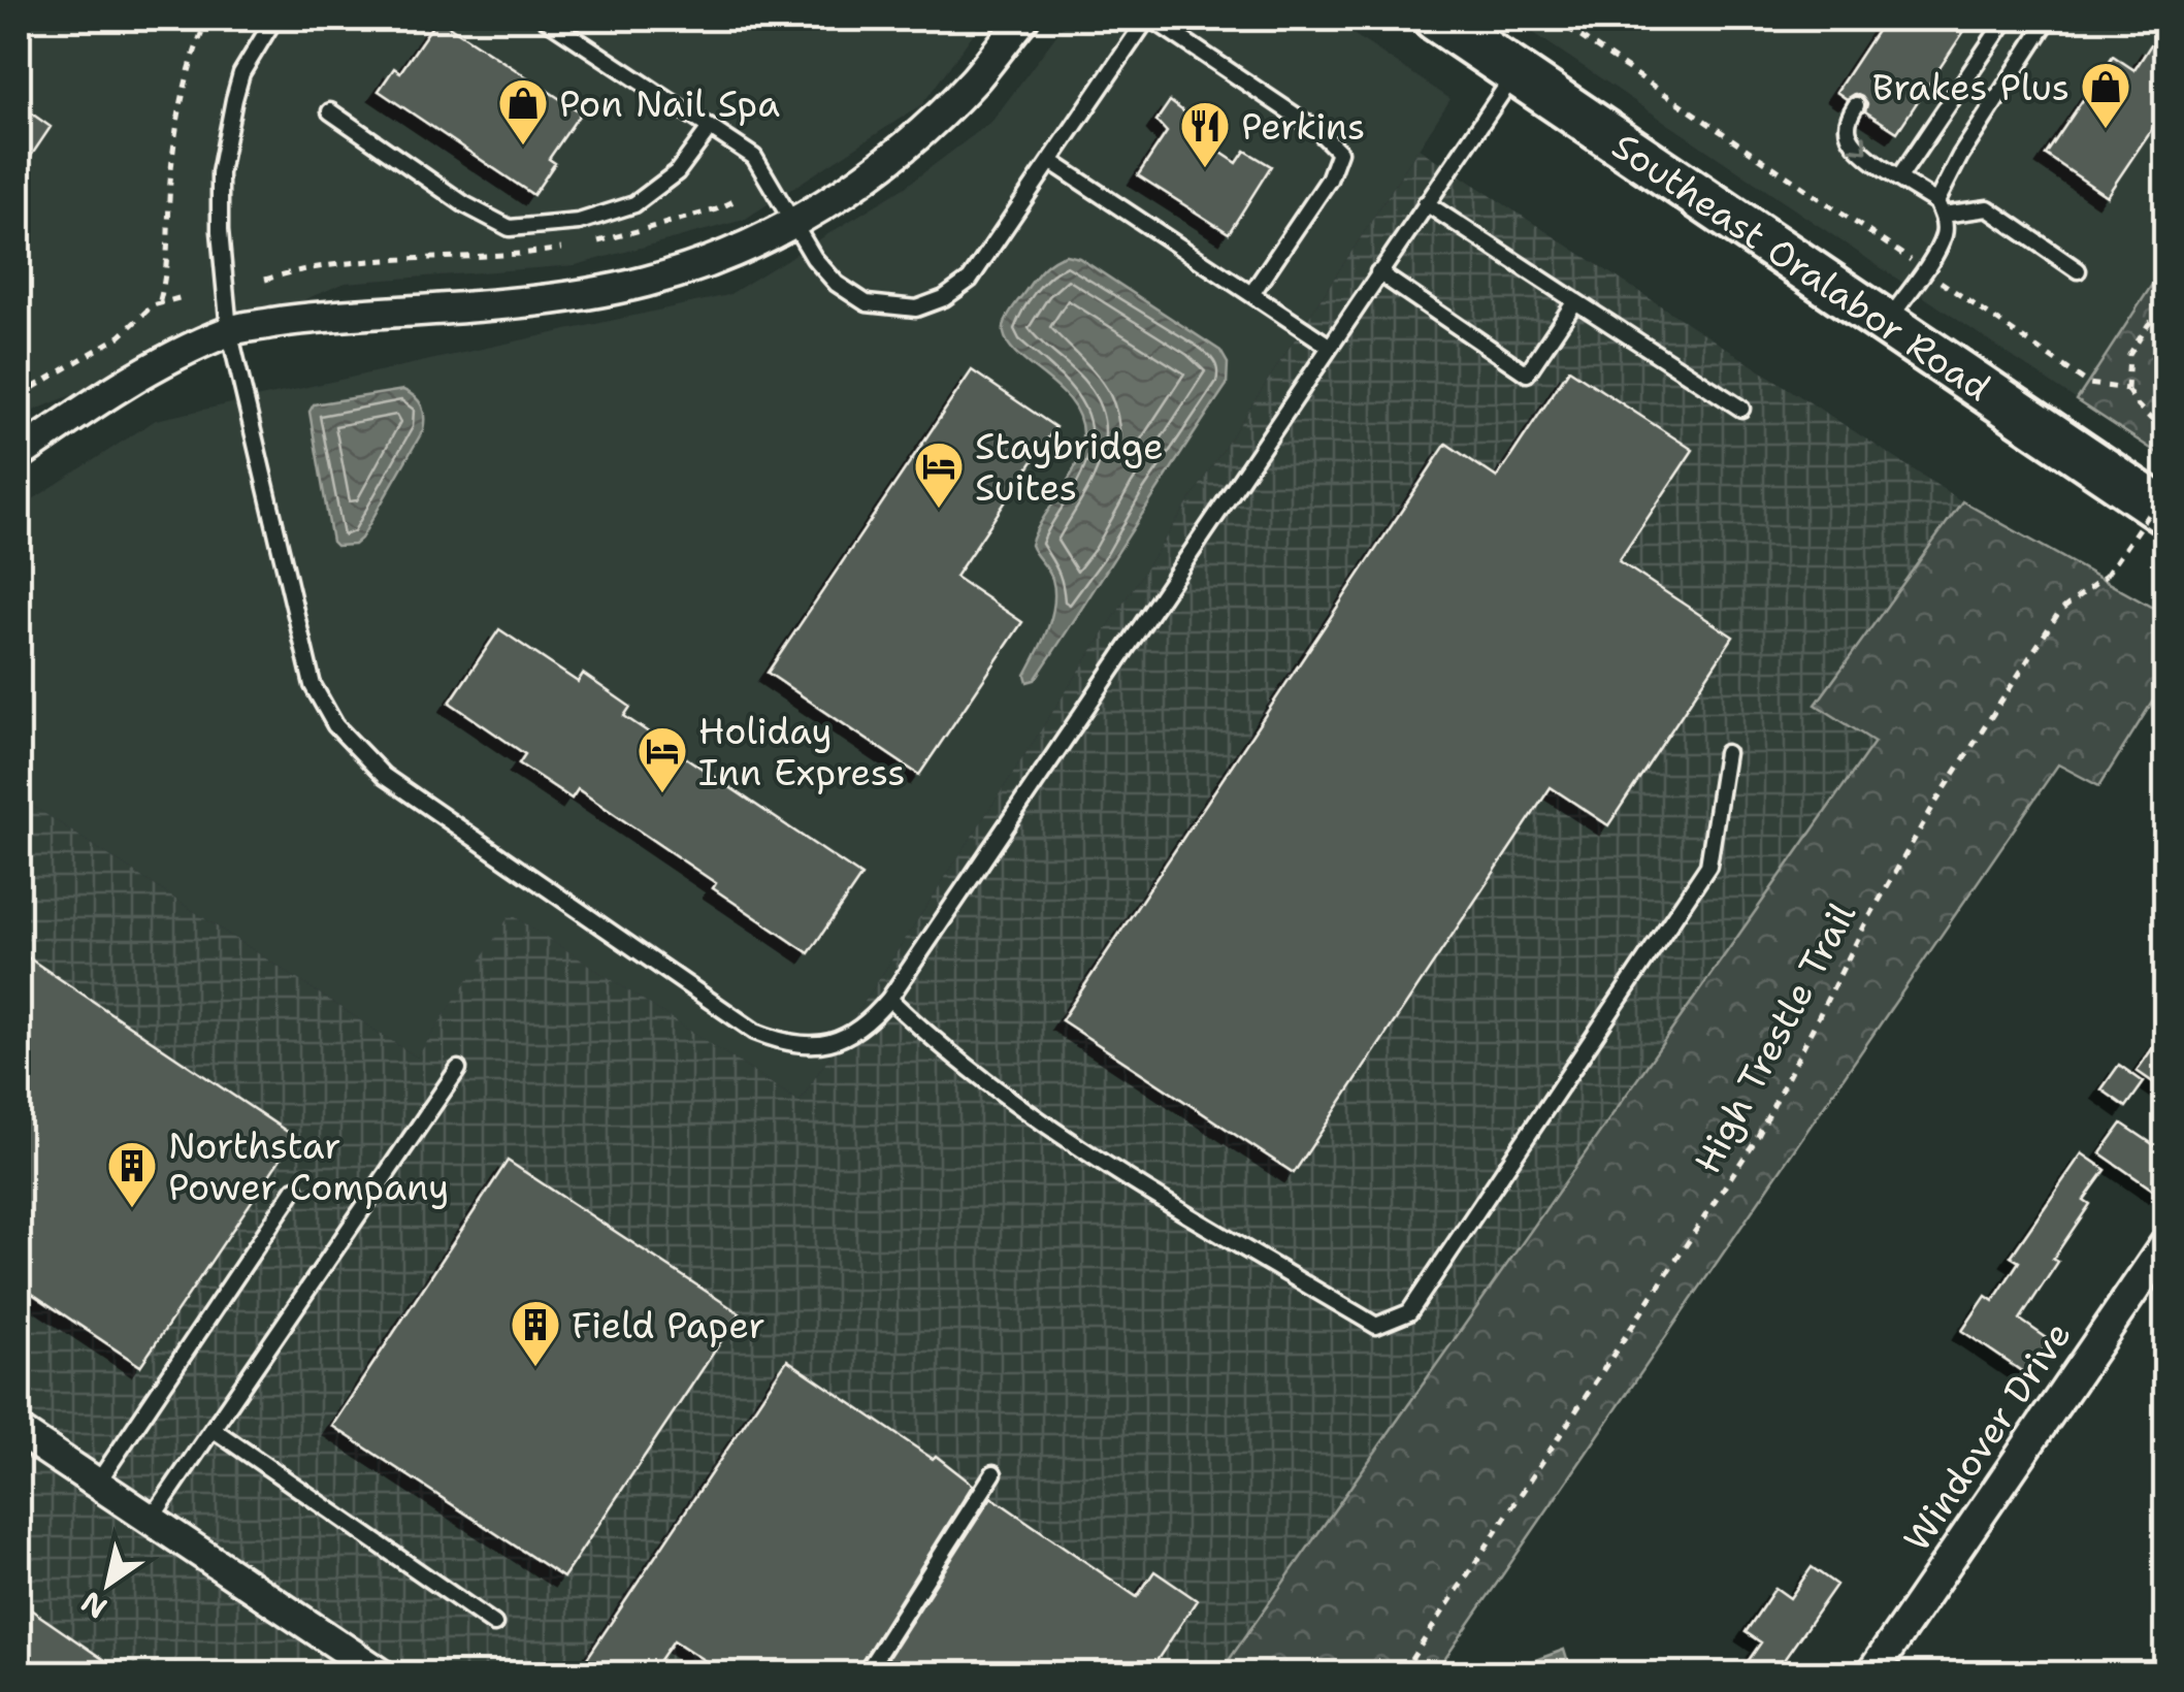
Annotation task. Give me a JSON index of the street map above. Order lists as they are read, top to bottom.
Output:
{
  "streets": {
    "main road": ["Southeast Oralabor Road"],
    "street": ["Windover Drive"],
    "path": ["High Trestle Trail"]
  },
  "places": {
    "shop": ["Brakes Plus", "Pon Nail Spa"],
    "restaurant": ["Perkins"],
    "hotel": ["Staybridge Suites", "Holiday Inn Express"],
    "building": ["Northstar Power Company", "Field Paper"]
  },
  "north": "bottom left"
}
